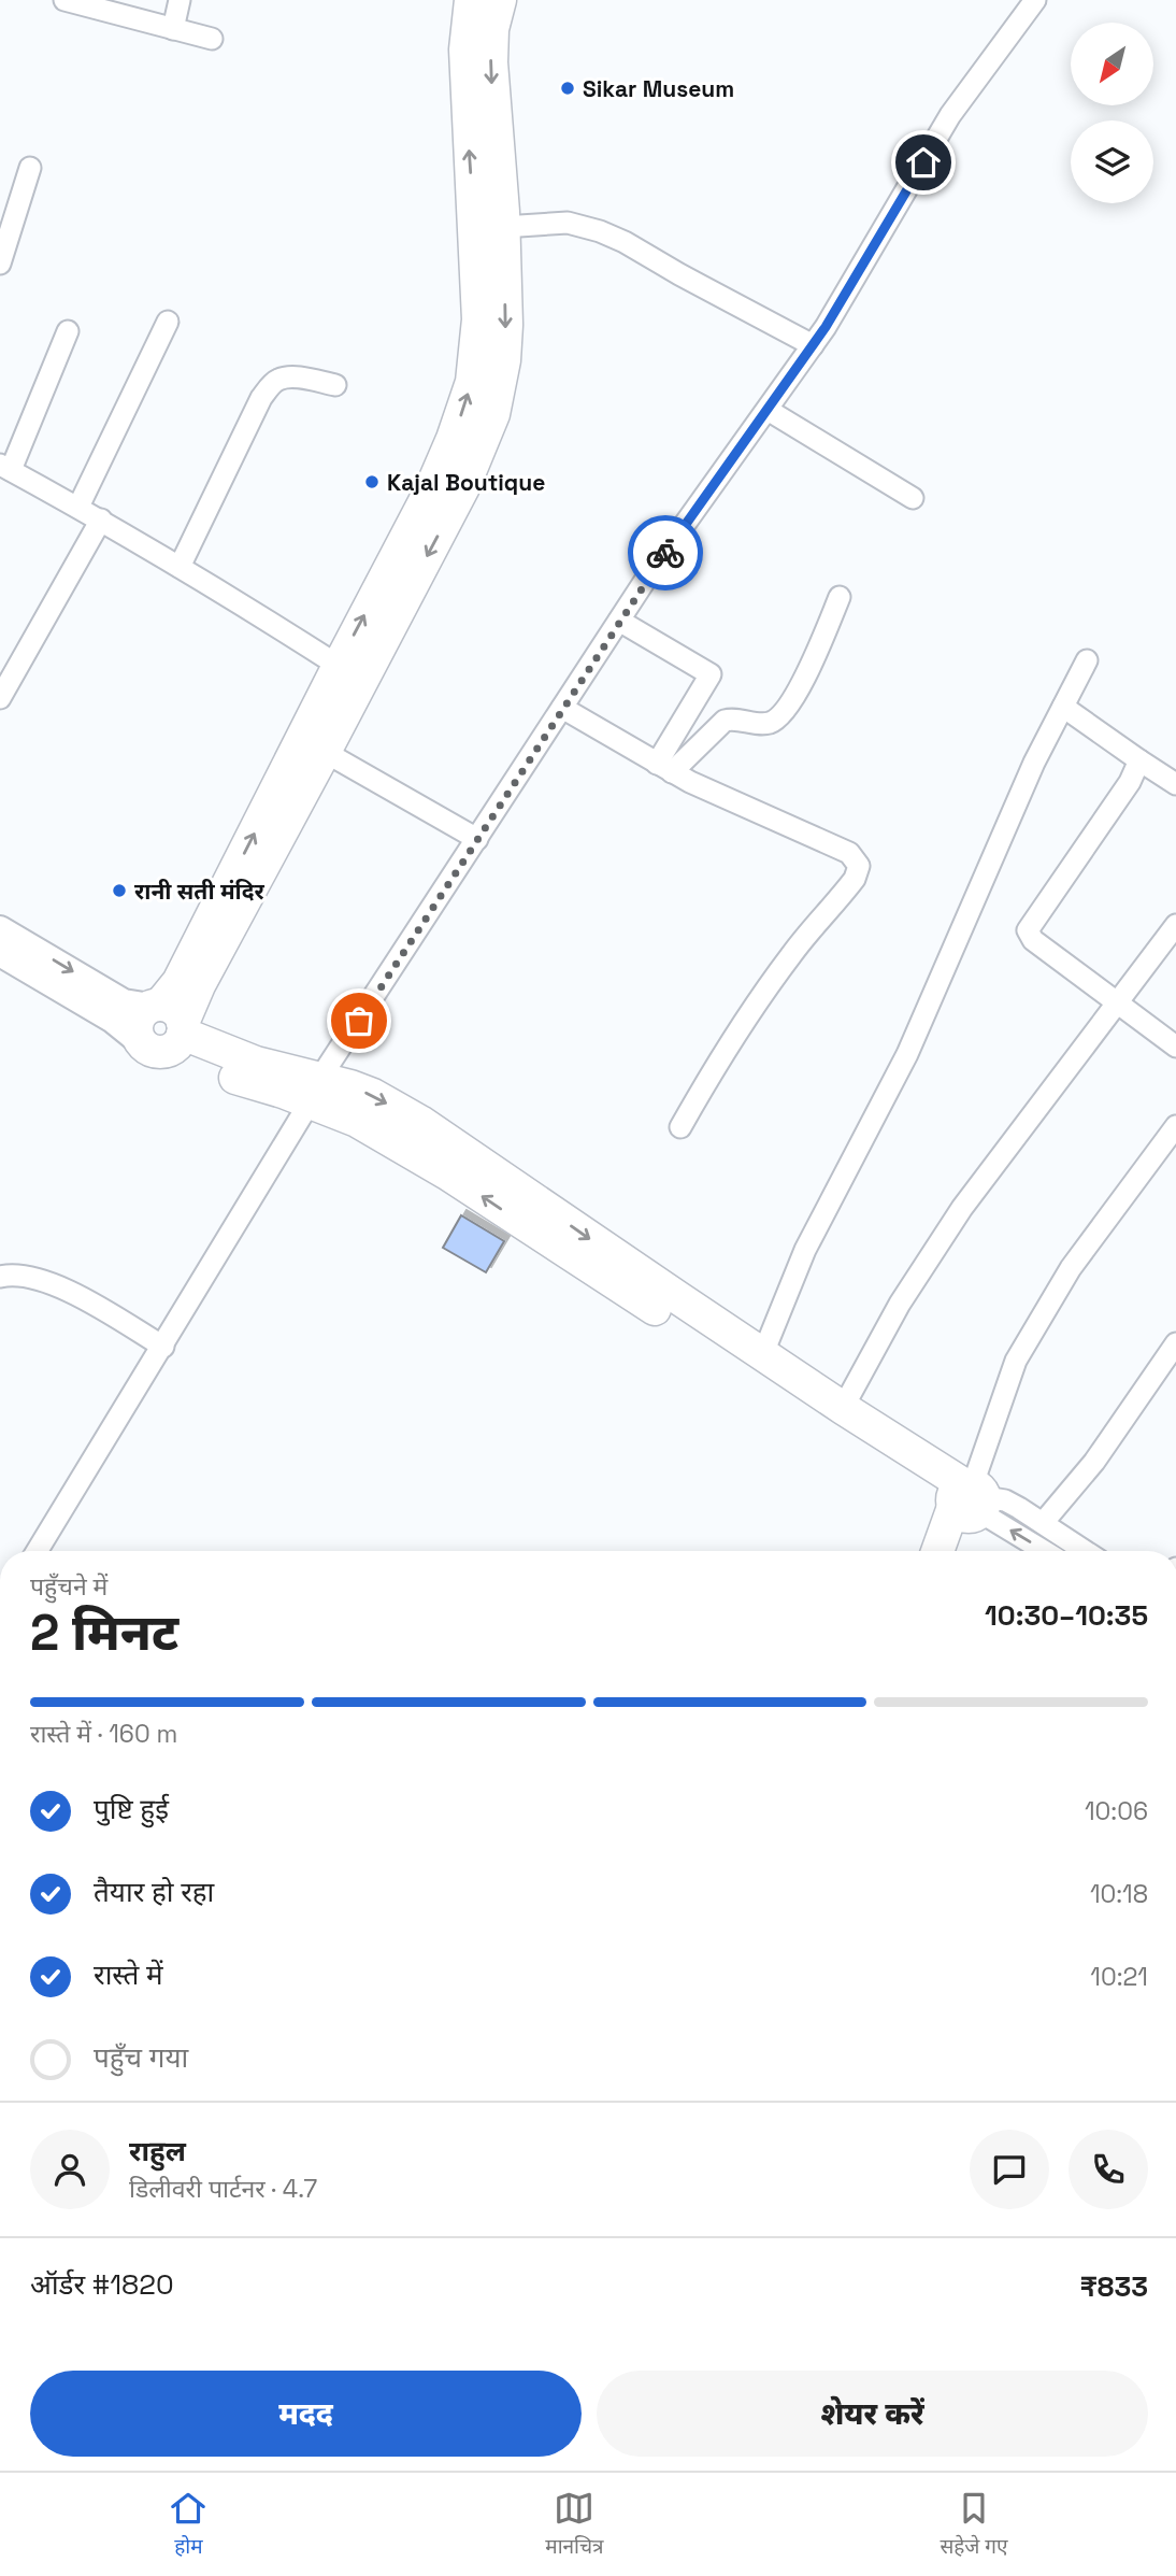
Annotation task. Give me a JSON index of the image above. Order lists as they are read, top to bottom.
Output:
{
  "places": ["Sikar Museum", "Kajal Boutique", "रानी सती मंदिर"],
  "north": "bottom left",
  "page": {
    "heading": ["2 मिनट", "पहुँचने में", "10:30–10:35"],
    "panel": [
      "राहुल",
      "डिलीवरी पार्टनर · 4.7",
      "ऑर्डर #1820",
      "₹833"
    ],
    "bar": "रास्ते में · 160 m",
    "list": [
      ["पुष्टि हुई", "10:06"],
      ["तैयार हो रहा", "10:18"],
      ["रास्ते में", "10:21"],
      "पहुँच गया"
    ],
    "buttons": ["मदद", "शेयर करें"],
    "tabs": ["होम", "मानचित्र", "सहेजे गए"]
  }
}
